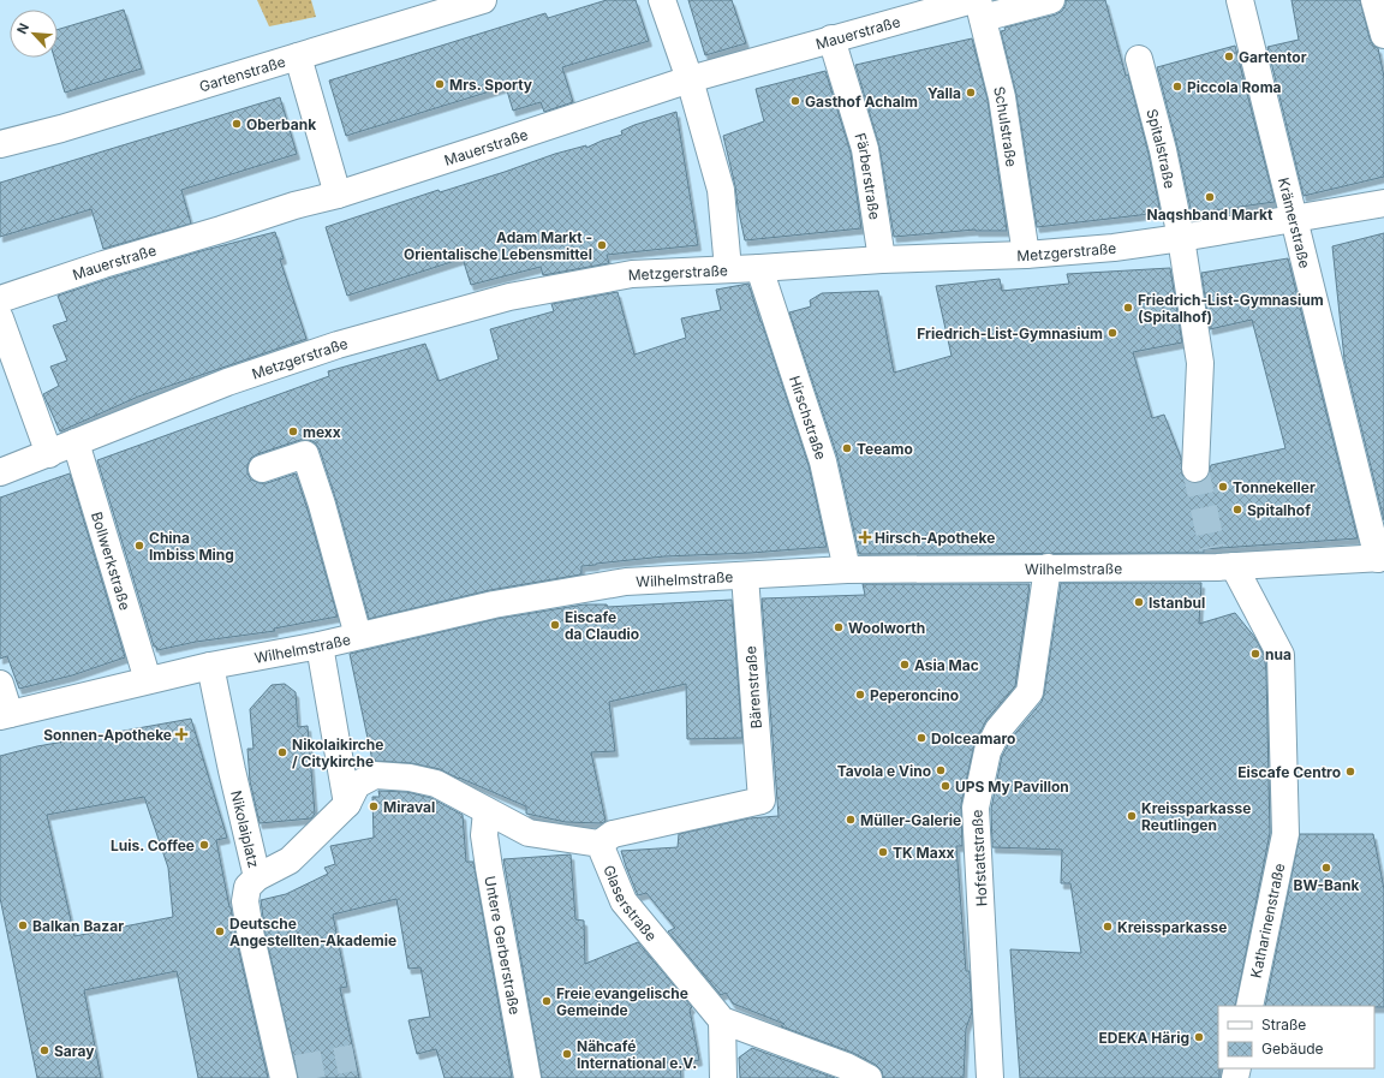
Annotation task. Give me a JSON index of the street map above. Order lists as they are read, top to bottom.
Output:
{
  "streets": {
    "street": [
      "Mauerstraße",
      "Gartenstraße",
      "Schulstraße",
      "Spitalstraße",
      "Färberstraße",
      "Krämerstraße",
      "Metzgerstraße",
      "Hirschstraße",
      "Bollwerkstraße",
      "Wilhelmstraße",
      "Bärenstraße",
      "Nikolaiplatz",
      "Hofstattstraße",
      "Glaserstraße",
      "Katharinenstraße",
      "Untere Gerberstraße"
    ]
  },
  "crossings": [
    ["Mauerstraße", "Schulstraße"],
    ["Mauerstraße", "Färberstraße"],
    ["Schulstraße", "Metzgerstraße"],
    ["Spitalstraße", "Metzgerstraße"],
    ["Färberstraße", "Metzgerstraße"],
    ["Krämerstraße", "Metzgerstraße"],
    ["Krämerstraße", "Wilhelmstraße"],
    ["Metzgerstraße", "Hirschstraße"],
    ["Metzgerstraße", "Bollwerkstraße"],
    ["Hirschstraße", "Wilhelmstraße"],
    ["Bollwerkstraße", "Wilhelmstraße"],
    ["Wilhelmstraße", "Bärenstraße"],
    ["Wilhelmstraße", "Nikolaiplatz"],
    ["Wilhelmstraße", "Hofstattstraße"],
    ["Wilhelmstraße", "Katharinenstraße"],
    ["Bärenstraße", "Glaserstraße"],
    ["Nikolaiplatz", "Untere Gerberstraße"]
  ],
  "places": {
    "other": [
      "Gartentor",
      "Mrs. Sporty",
      "Piccola Roma",
      "Yalla",
      "Gasthof Achalm",
      "Oberbank",
      "Naqshband Markt",
      "Adam Markt - Orientalische Lebensmittel",
      "Friedrich-List-Gymnasium (Spitalhof)",
      "Friedrich-List-Gymnasium",
      "mexx",
      "Teeamo",
      "Tonnekeller",
      "Spitalhof",
      "China Imbiss Ming",
      "Istanbul",
      "Eiscafe da Claudio",
      "Woolworth",
      "nua",
      "Asia Mac",
      "Peperoncino",
      "Dolceamaro",
      "Nikolaikirche / Citykirche",
      "Tavola e Vino",
      "Eiscafe Centro",
      "UPS My Pavillon",
      "Miraval",
      "Kreissparkasse Reutlingen",
      "Müller-Galerie",
      "Luis. Coffee",
      "TK Maxx",
      "BW-Bank",
      "Balkan Bazar",
      "Kreissparkasse",
      "Deutsche Angestellten-Akademie",
      "Freie evangelische Gemeinde",
      "EDEKA Härig",
      "Saray",
      "Nähcafé International e.V."
    ],
    "health": ["Hirsch-Apotheke", "Sonnen-Apotheke"]
  },
  "legend": ["Straße", "Gebäude"],
  "north": "top left"
}
